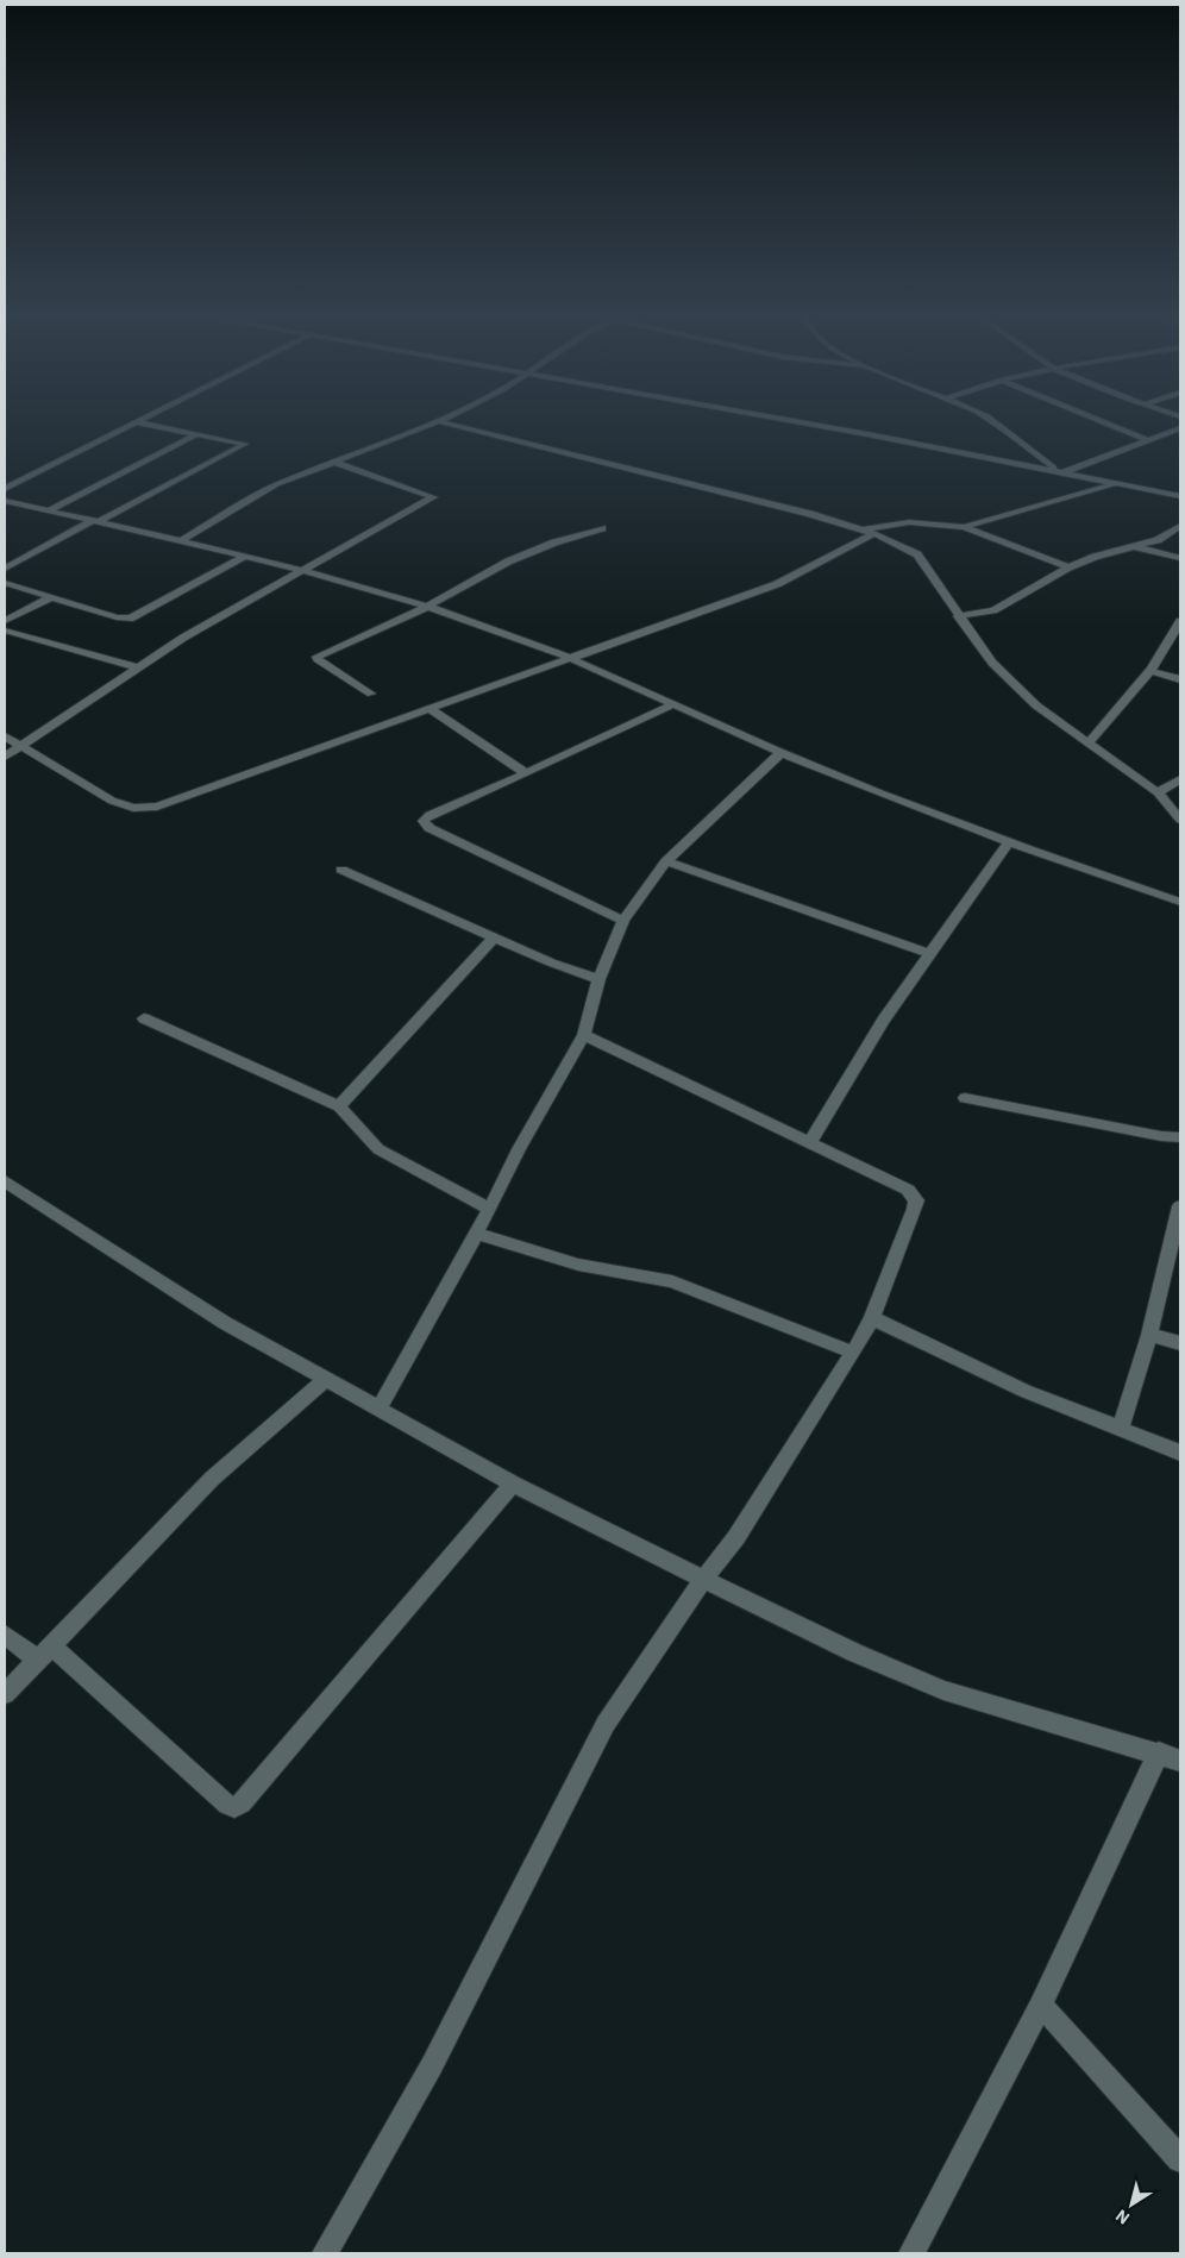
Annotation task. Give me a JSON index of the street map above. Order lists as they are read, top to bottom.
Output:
{
  "north": "bottom left"
}
